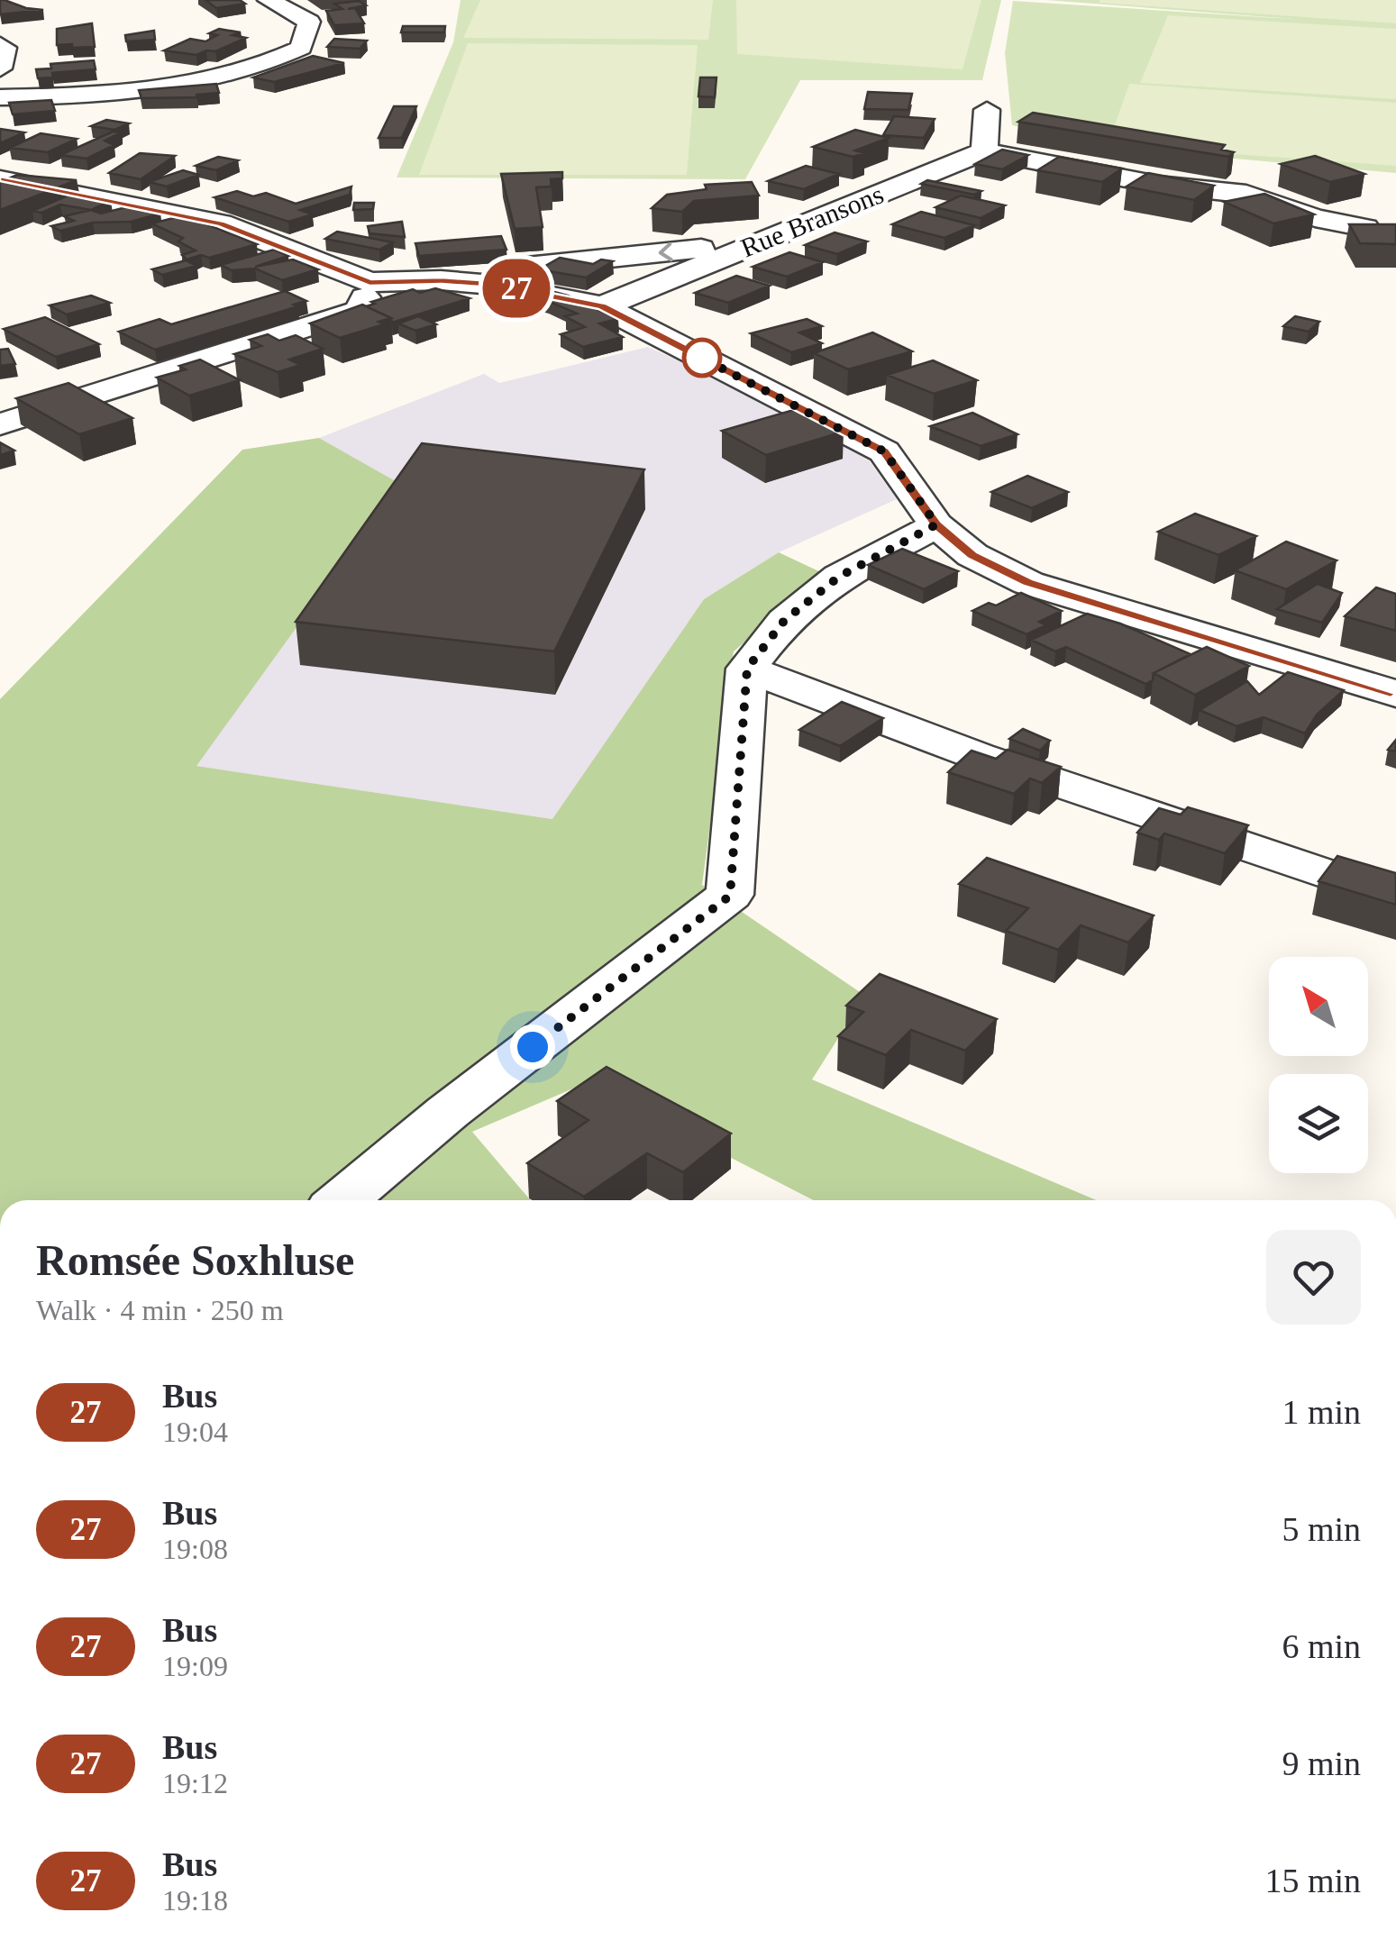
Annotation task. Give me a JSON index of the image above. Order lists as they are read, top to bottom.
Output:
{
  "streets": {
    "street": ["Rue Bransons"]
  },
  "lines": ["bus line 27"],
  "north": "top left",
  "page": {
    "on_map": "27",
    "heading": ["Romsée Soxhluse", "Walk · 4 min · 250 m"],
    "list": [
      {
        "mark": "27",
        "name": "Bus",
        "note": "19:04",
        "value": "1 min"
      },
      {
        "mark": "27",
        "name": "Bus",
        "note": "19:08",
        "value": "5 min"
      },
      {
        "mark": "27",
        "name": "Bus",
        "note": "19:09",
        "value": "6 min"
      },
      {
        "mark": "27",
        "name": "Bus",
        "note": "19:12",
        "value": "9 min"
      },
      {
        "mark": "27",
        "name": "Bus",
        "note": "19:18",
        "value": "15 min"
      }
    ]
  }
}
